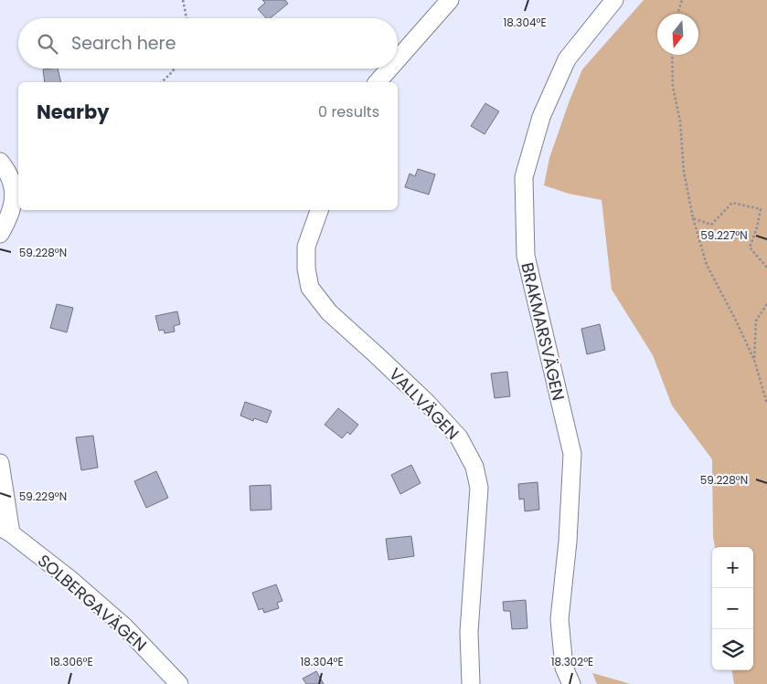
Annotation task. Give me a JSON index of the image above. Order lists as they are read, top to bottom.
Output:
{
  "streets": {
    "street": ["BRAKMARSVÄGEN", "VALLVÄGEN", "SOLBERGAVÄGEN"]
  },
  "north": "bottom",
  "page": {
    "search": "Search here",
    "heading": ["Nearby", "0 results"],
    "map_buttons": ["+", "−"]
  },
  "coordinates": [
    "18.304°E",
    "59.227°N",
    "59.228°N",
    "59.229°N",
    "18.306°E",
    "18.302°E"
  ]
}
